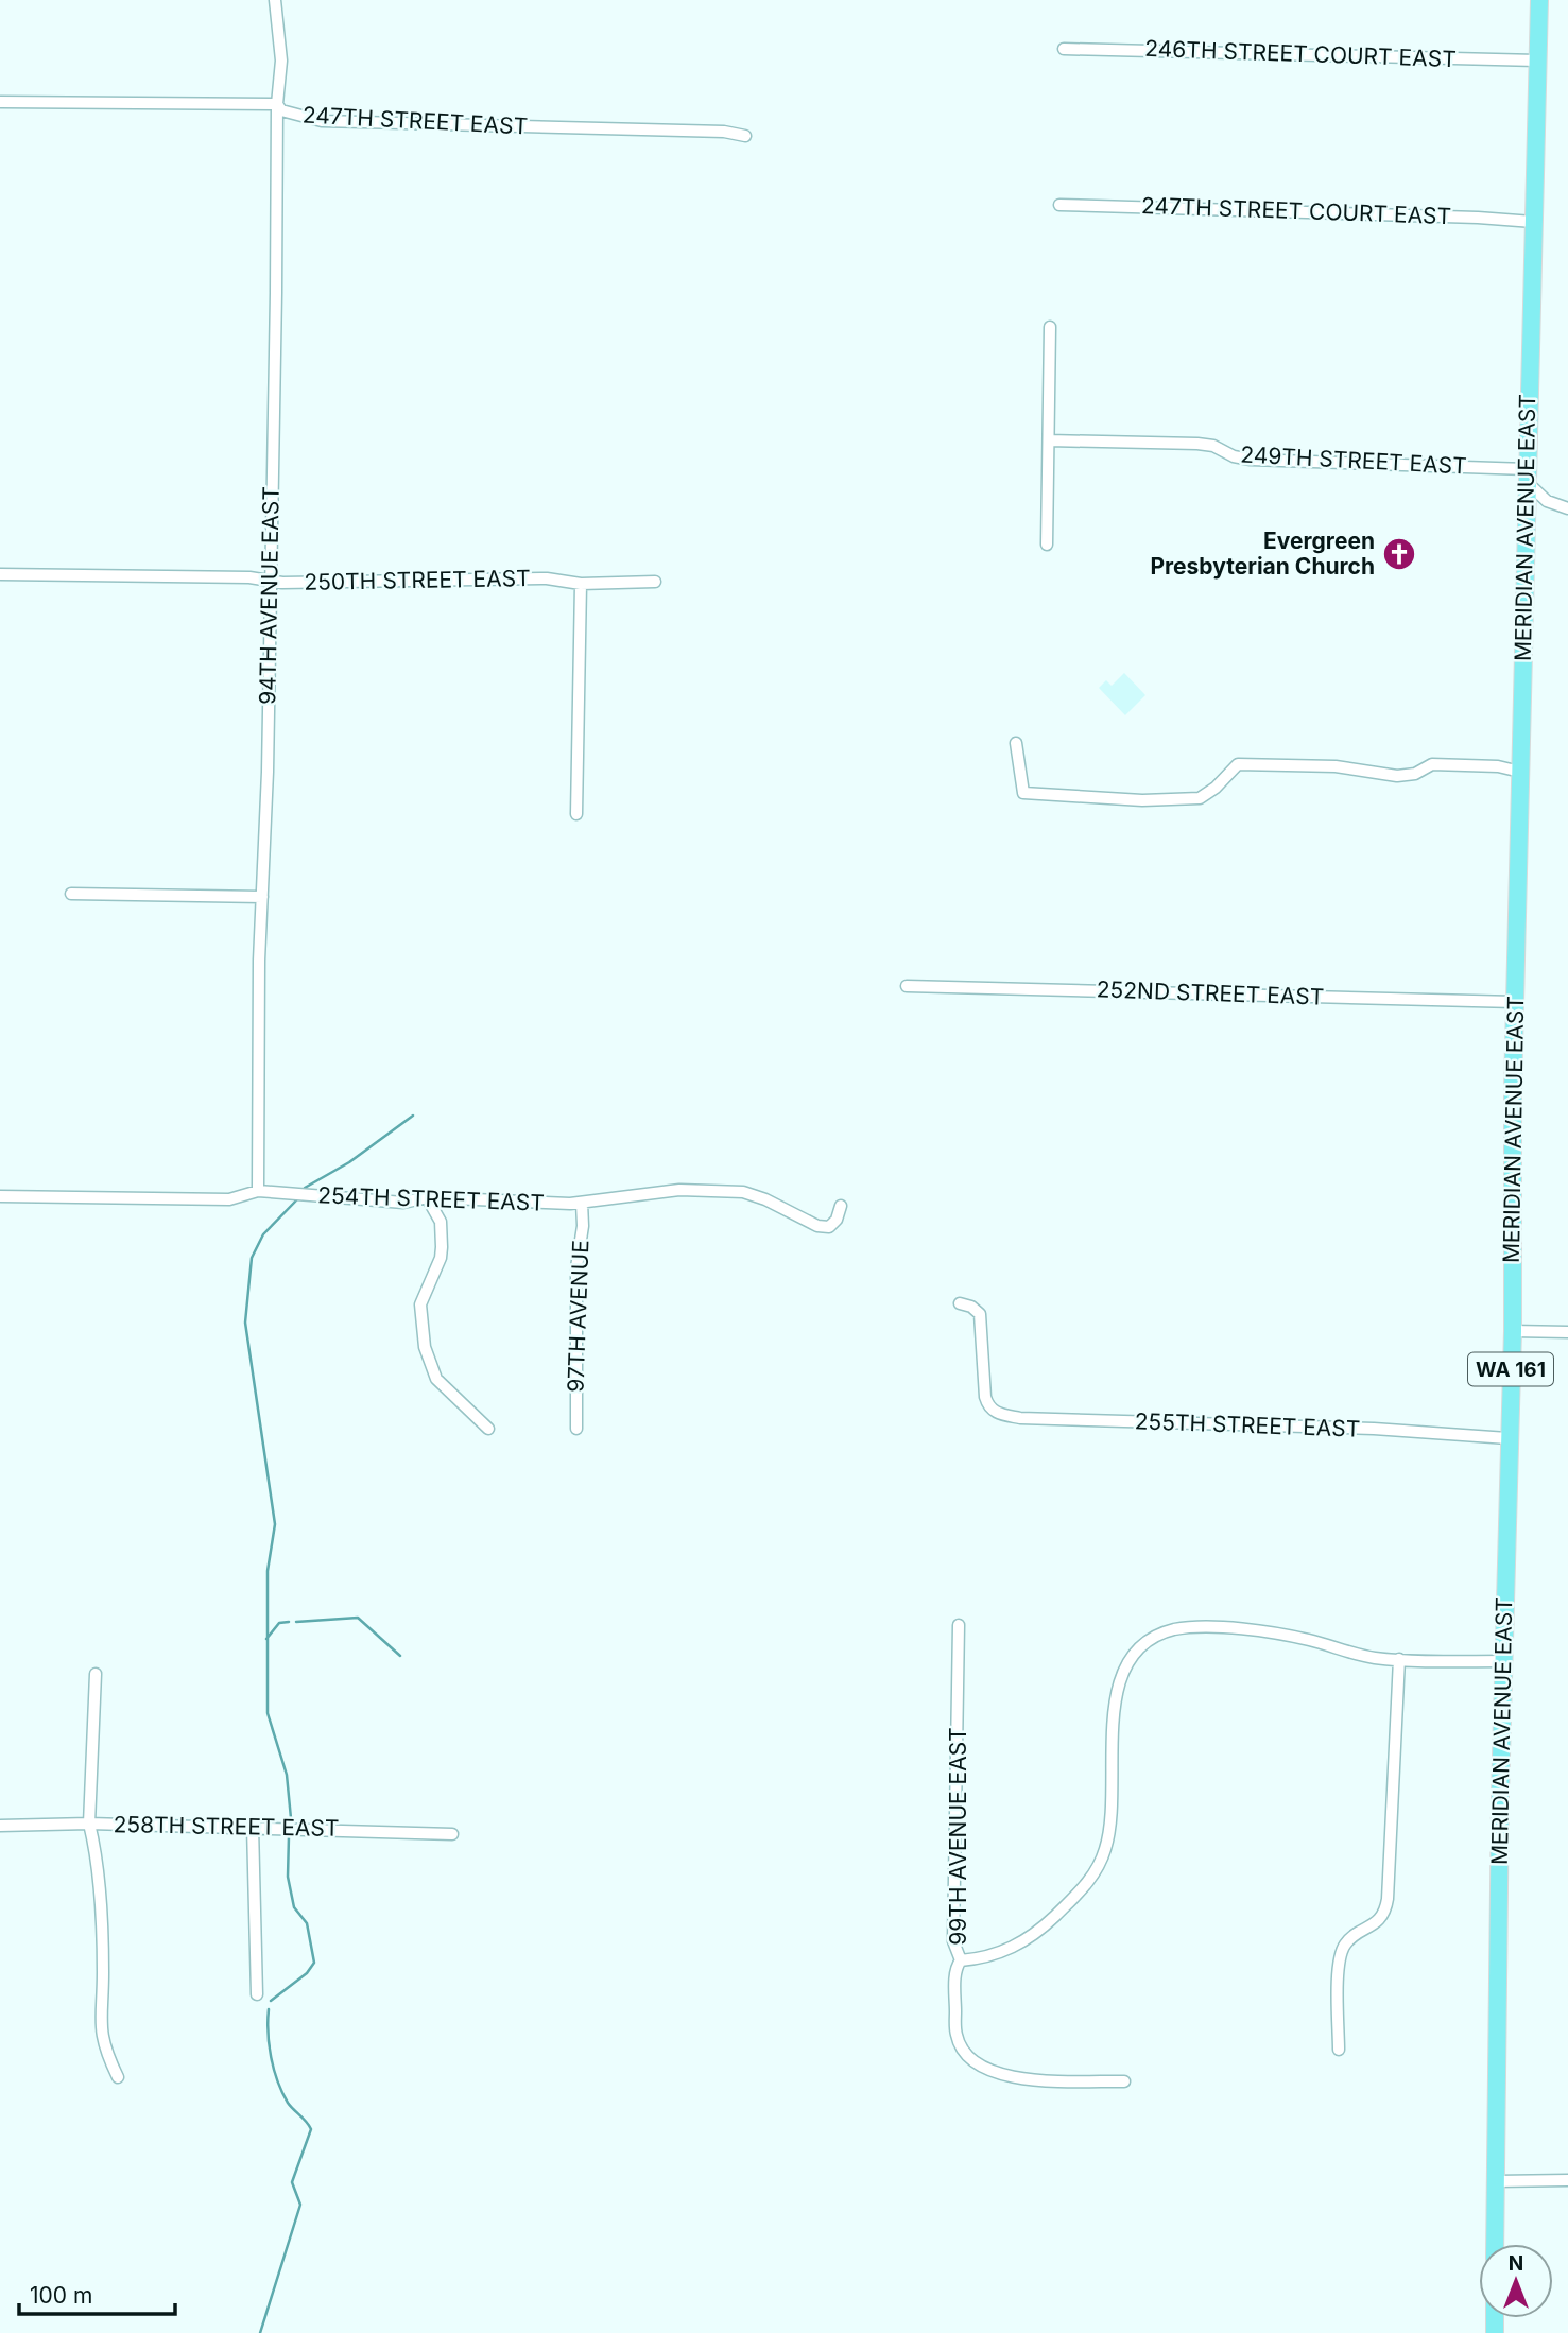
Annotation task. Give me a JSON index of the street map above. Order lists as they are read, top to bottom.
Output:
{
  "streets": {
    "main road": ["MERIDIAN AVENUE EAST", "WA 161"],
    "street": [
      "246TH STREET COURT EAST",
      "247TH STREET EAST",
      "247TH STREET COURT EAST",
      "249TH STREET EAST",
      "250TH STREET EAST",
      "94TH AVENUE EAST",
      "252ND STREET EAST",
      "254TH STREET EAST",
      "97TH AVENUE",
      "255TH STREET EAST",
      "258TH STREET EAST",
      "99TH AVENUE EAST"
    ]
  },
  "crossings": [
    ["246TH STREET COURT EAST", "MERIDIAN AVENUE EAST"],
    ["247TH STREET EAST", "94TH AVENUE EAST"],
    ["247TH STREET COURT EAST", "MERIDIAN AVENUE EAST"],
    ["249TH STREET EAST", "MERIDIAN AVENUE EAST"],
    ["MERIDIAN AVENUE EAST", "252ND STREET EAST"],
    ["MERIDIAN AVENUE EAST", "255TH STREET EAST"],
    ["250TH STREET EAST", "94TH AVENUE EAST"],
    ["94TH AVENUE EAST", "254TH STREET EAST"],
    ["254TH STREET EAST", "97TH AVENUE"]
  ],
  "places": {
    "church": ["Evergreen Presbyterian Church"]
  },
  "scale_bar": "100 m",
  "north": "top"
}
